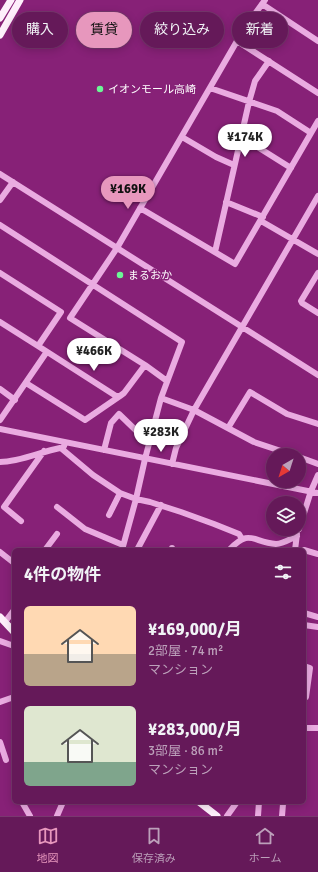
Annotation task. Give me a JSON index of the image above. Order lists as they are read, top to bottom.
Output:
{
  "places": ["イオンモール高崎", "まるおか"],
  "north": "bottom left",
  "page": {
    "chip": [
      "購入",
      "賃貸",
      "絞り込み",
      "新着"
    ],
    "price": [
      "¥174K",
      "¥169K",
      "¥466K",
      "¥283K"
    ],
    "heading": "4件の物件",
    "list": [
      {
        "name": "¥169,000/月",
        "note": "2部屋 · 74 m² · マンション"
      },
      {
        "name": "¥283,000/月",
        "note": "3部屋 · 86 m² · マンション"
      }
    ],
    "tabs": ["地図", "保存済み", "ホーム"]
  }
}
